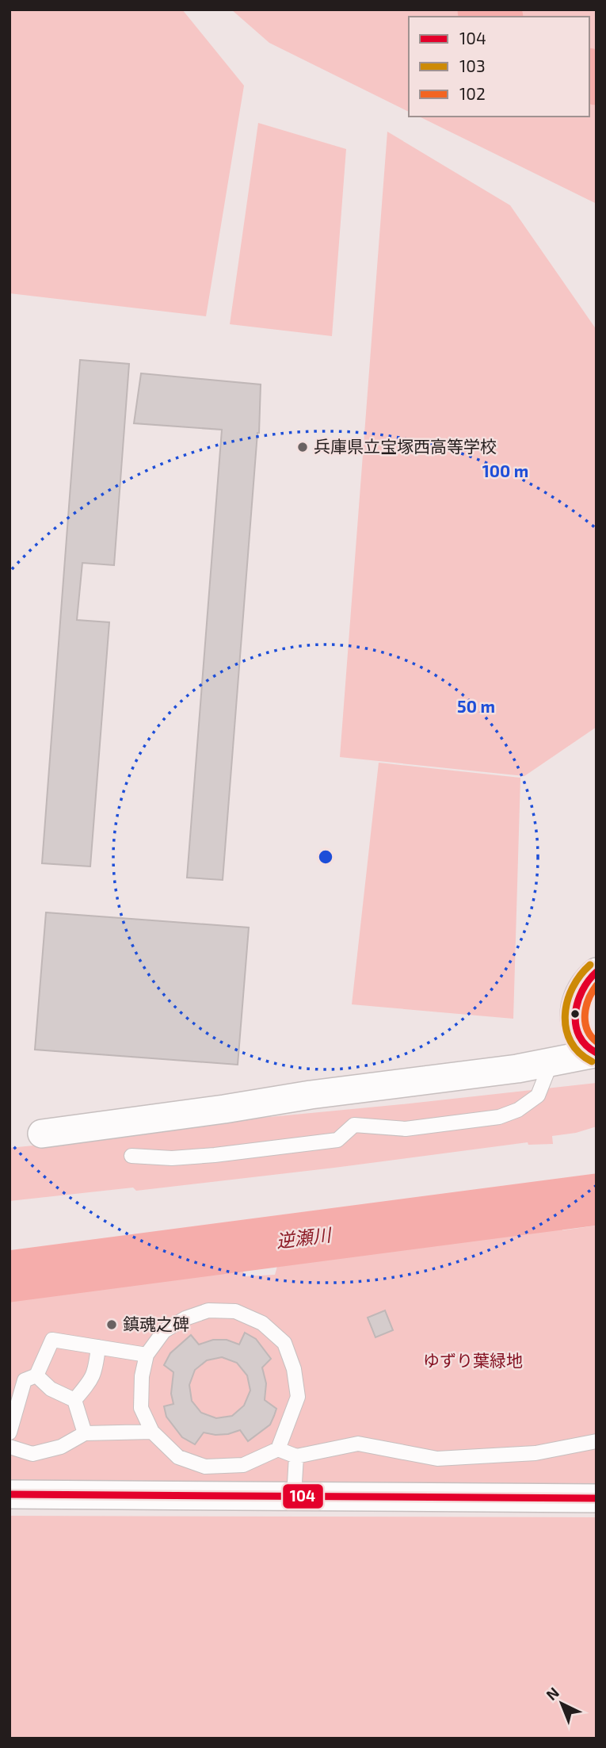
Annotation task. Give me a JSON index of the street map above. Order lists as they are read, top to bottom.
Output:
{
  "water": ["逆瀬川"],
  "parks": ["ゆずり葉緑地"],
  "places": ["兵庫県立宝塚西高等学校", "鎮魂之碑"],
  "lines": ["transit line 103", "transit line 104", "transit line 102"],
  "legend": ["104", "103", "102"],
  "north": "top left",
  "rings": ["100 m", "50 m"]
}
